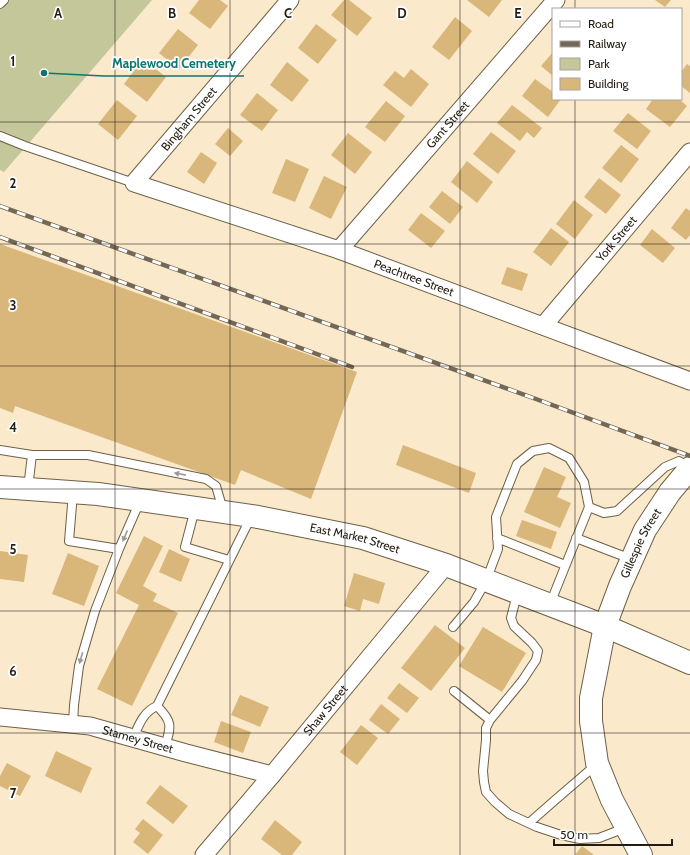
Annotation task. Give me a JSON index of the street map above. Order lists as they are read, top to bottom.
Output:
{
  "streets": {
    "main road": ["East Market Street", "Gillespie Street"],
    "street": [
      "Bingham Street",
      "Gant Street",
      "York Street",
      "Peachtree Street",
      "Shaw Street",
      "Stamey Street"
    ]
  },
  "crossings": [
    ["Bingham Street", "Peachtree Street"],
    ["Gant Street", "Peachtree Street"],
    ["York Street", "Peachtree Street"],
    ["East Market Street", "Gillespie Street"],
    ["East Market Street", "Shaw Street"],
    ["Shaw Street", "Stamey Street"]
  ],
  "places": ["Maplewood Cemetery"],
  "legend": [
    "Road",
    "Railway",
    "Park",
    "Building"
  ],
  "scale_bar": "50 m",
  "grid": {
    "columns": [
      "A",
      "B",
      "C",
      "D",
      "E"
    ],
    "rows": [
      "1",
      "2",
      "3",
      "4",
      "5",
      "6",
      "7"
    ]
  }
}
